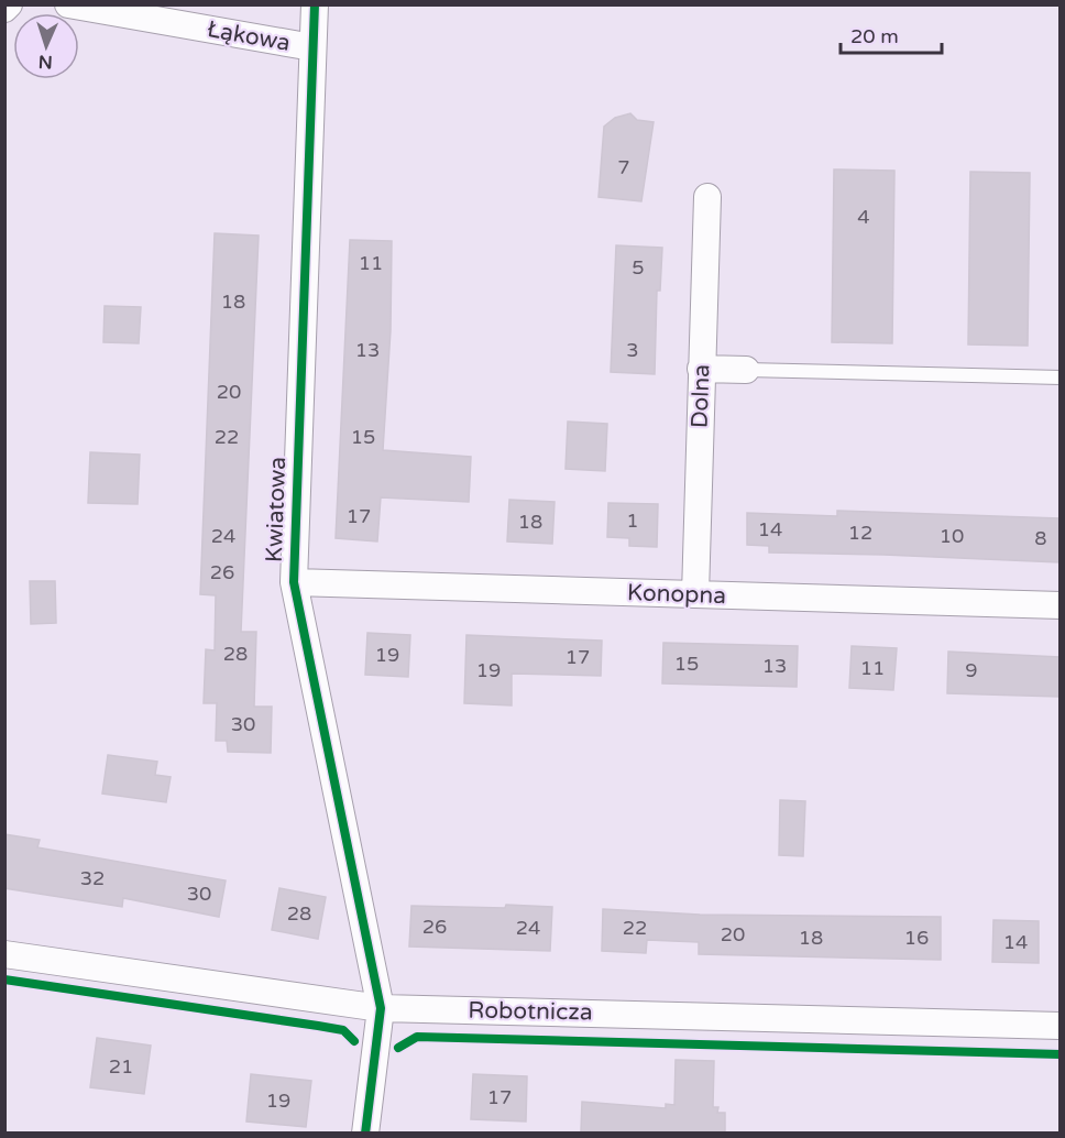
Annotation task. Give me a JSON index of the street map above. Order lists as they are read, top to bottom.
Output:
{
  "streets": {
    "street": [
      "Łąkowa",
      "Dolna",
      "Kwiatowa",
      "Konopna",
      "Robotnicza"
    ]
  },
  "crossings": [
    ["Łąkowa", "Kwiatowa"],
    ["Dolna", "Konopna"],
    ["Kwiatowa", "Konopna"],
    ["Kwiatowa", "Robotnicza"]
  ],
  "house_numbers": [
    "7",
    "4",
    "11",
    "5",
    "18",
    "13",
    "3",
    "20",
    "22",
    "15",
    "17",
    "1",
    "18",
    "14",
    "12",
    "24",
    "10",
    "8",
    "26",
    "28",
    "19",
    "17",
    "15",
    "13",
    "11",
    "19",
    "9",
    "30",
    "32",
    "30",
    "28",
    "26",
    "24",
    "22",
    "20",
    "18",
    "16",
    "14",
    "21",
    "17",
    "19"
  ],
  "scale_bar": "20 m",
  "north": "bottom"
}
